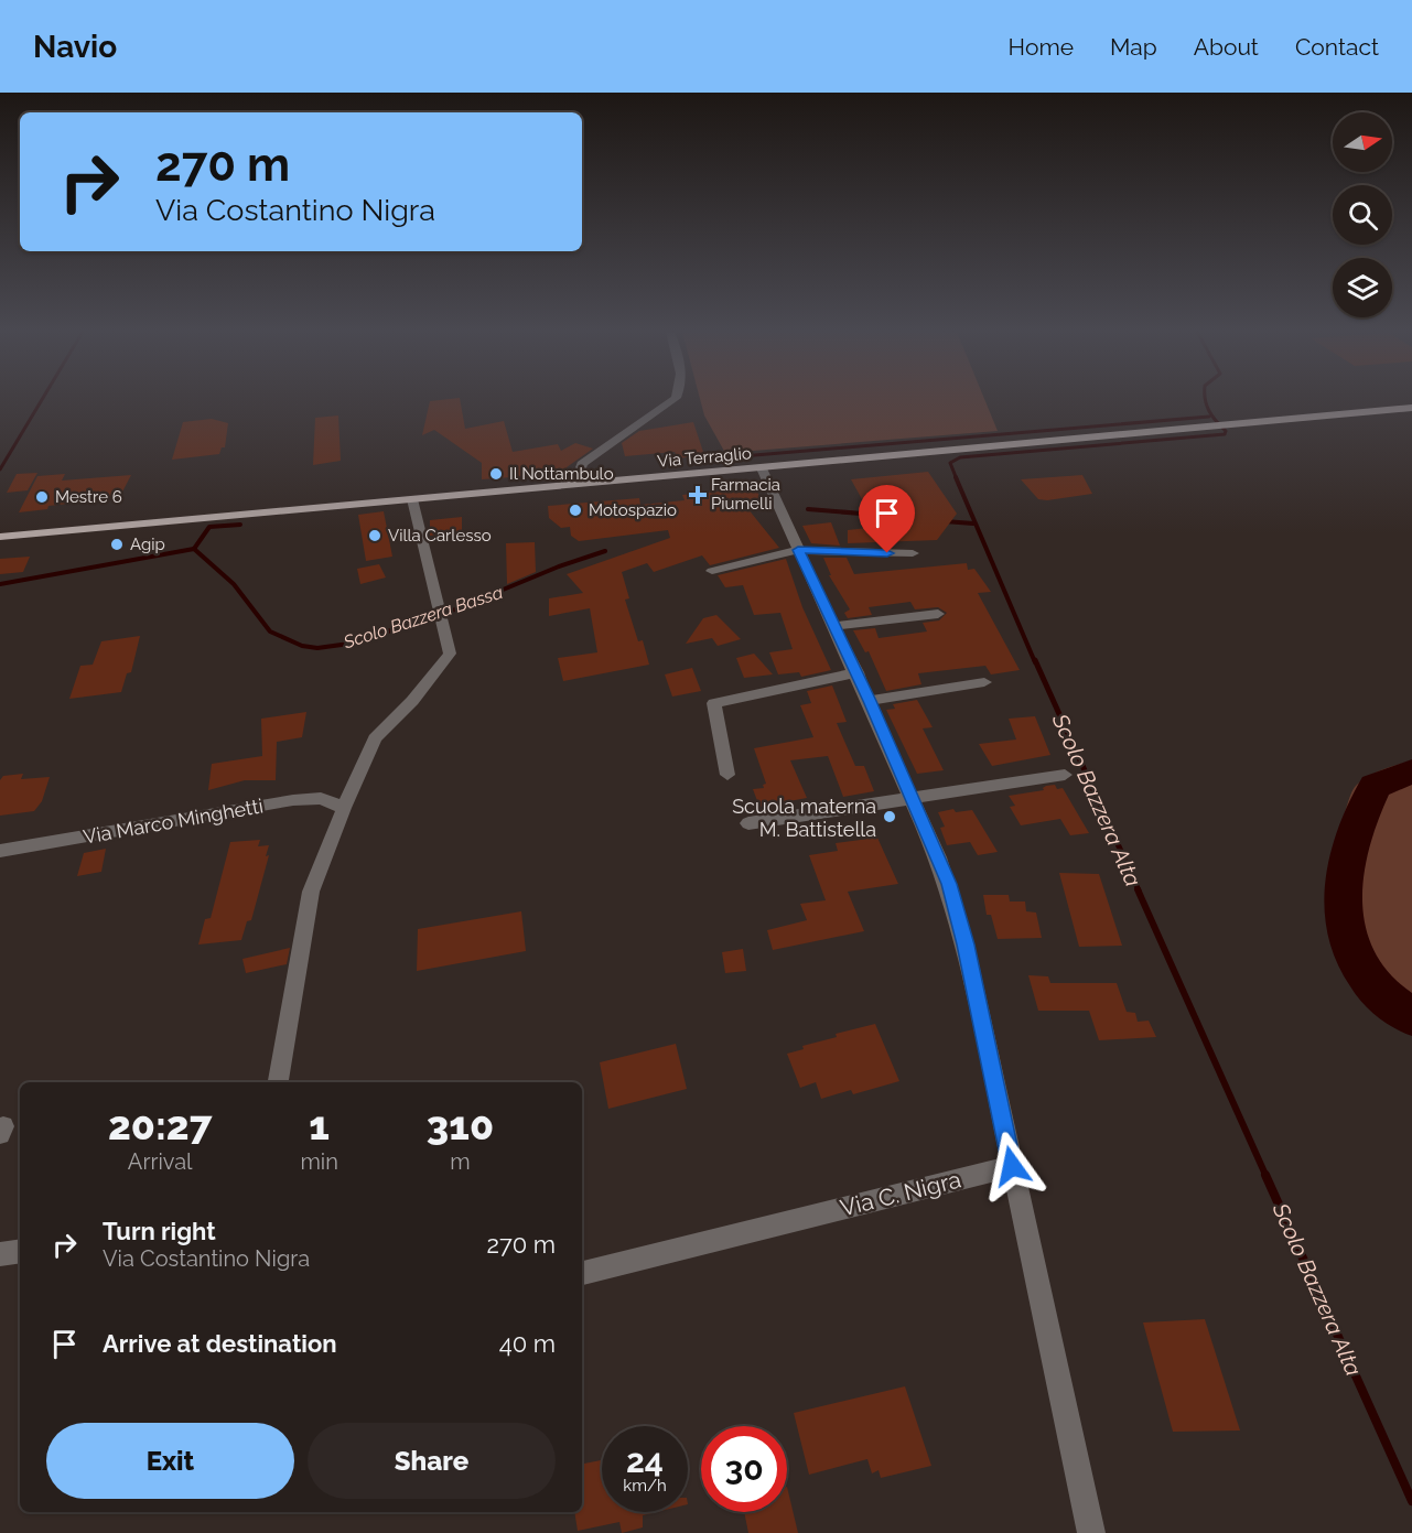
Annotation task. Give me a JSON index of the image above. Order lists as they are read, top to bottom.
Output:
{
  "streets": {
    "main road": ["Via Terraglio"],
    "street": ["Via Marco Minghetti", "Via C. Nigra"]
  },
  "water": ["Scolo Bazzera Bassa", "Scolo Bazzera Alta"],
  "places": {
    "other": [
      "Il Nottambulo",
      "Mestre 6",
      "Motospazio",
      "Villa Carlesso",
      "Agip",
      "Scuola materna M. Battistella"
    ],
    "health": ["Farmacia Piumelli"]
  },
  "north": "right",
  "page": {
    "header": "Navio",
    "nav": [
      "Home",
      "Map",
      "About",
      "Contact"
    ],
    "turn": ["270 m", "Via Costantino Nigra"],
    "eta": [
      "20:27",
      "Arrival",
      "1",
      "min",
      "310",
      "m"
    ],
    "list": [
      {
        "name": "Turn right",
        "note": "Via Costantino Nigra",
        "value": "270 m"
      },
      {
        "name": "Arrive at destination",
        "value": "40 m"
      }
    ],
    "buttons": ["Exit", "Share"],
    "speed": "24 km/h",
    "limit": "30"
  }
}
